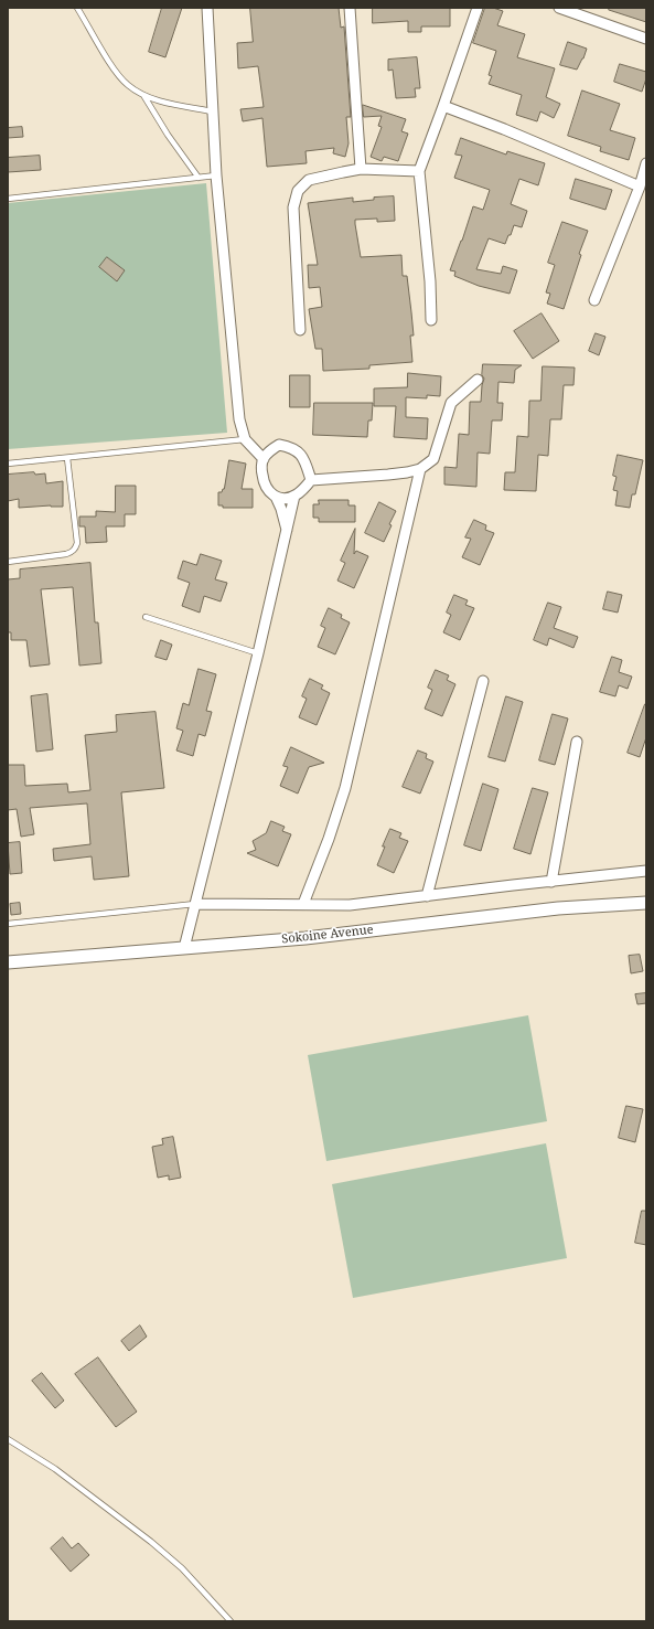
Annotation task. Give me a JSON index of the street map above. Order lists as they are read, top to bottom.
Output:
{
  "streets": {
    "street": ["Sokoine Avenue"]
  }
}
